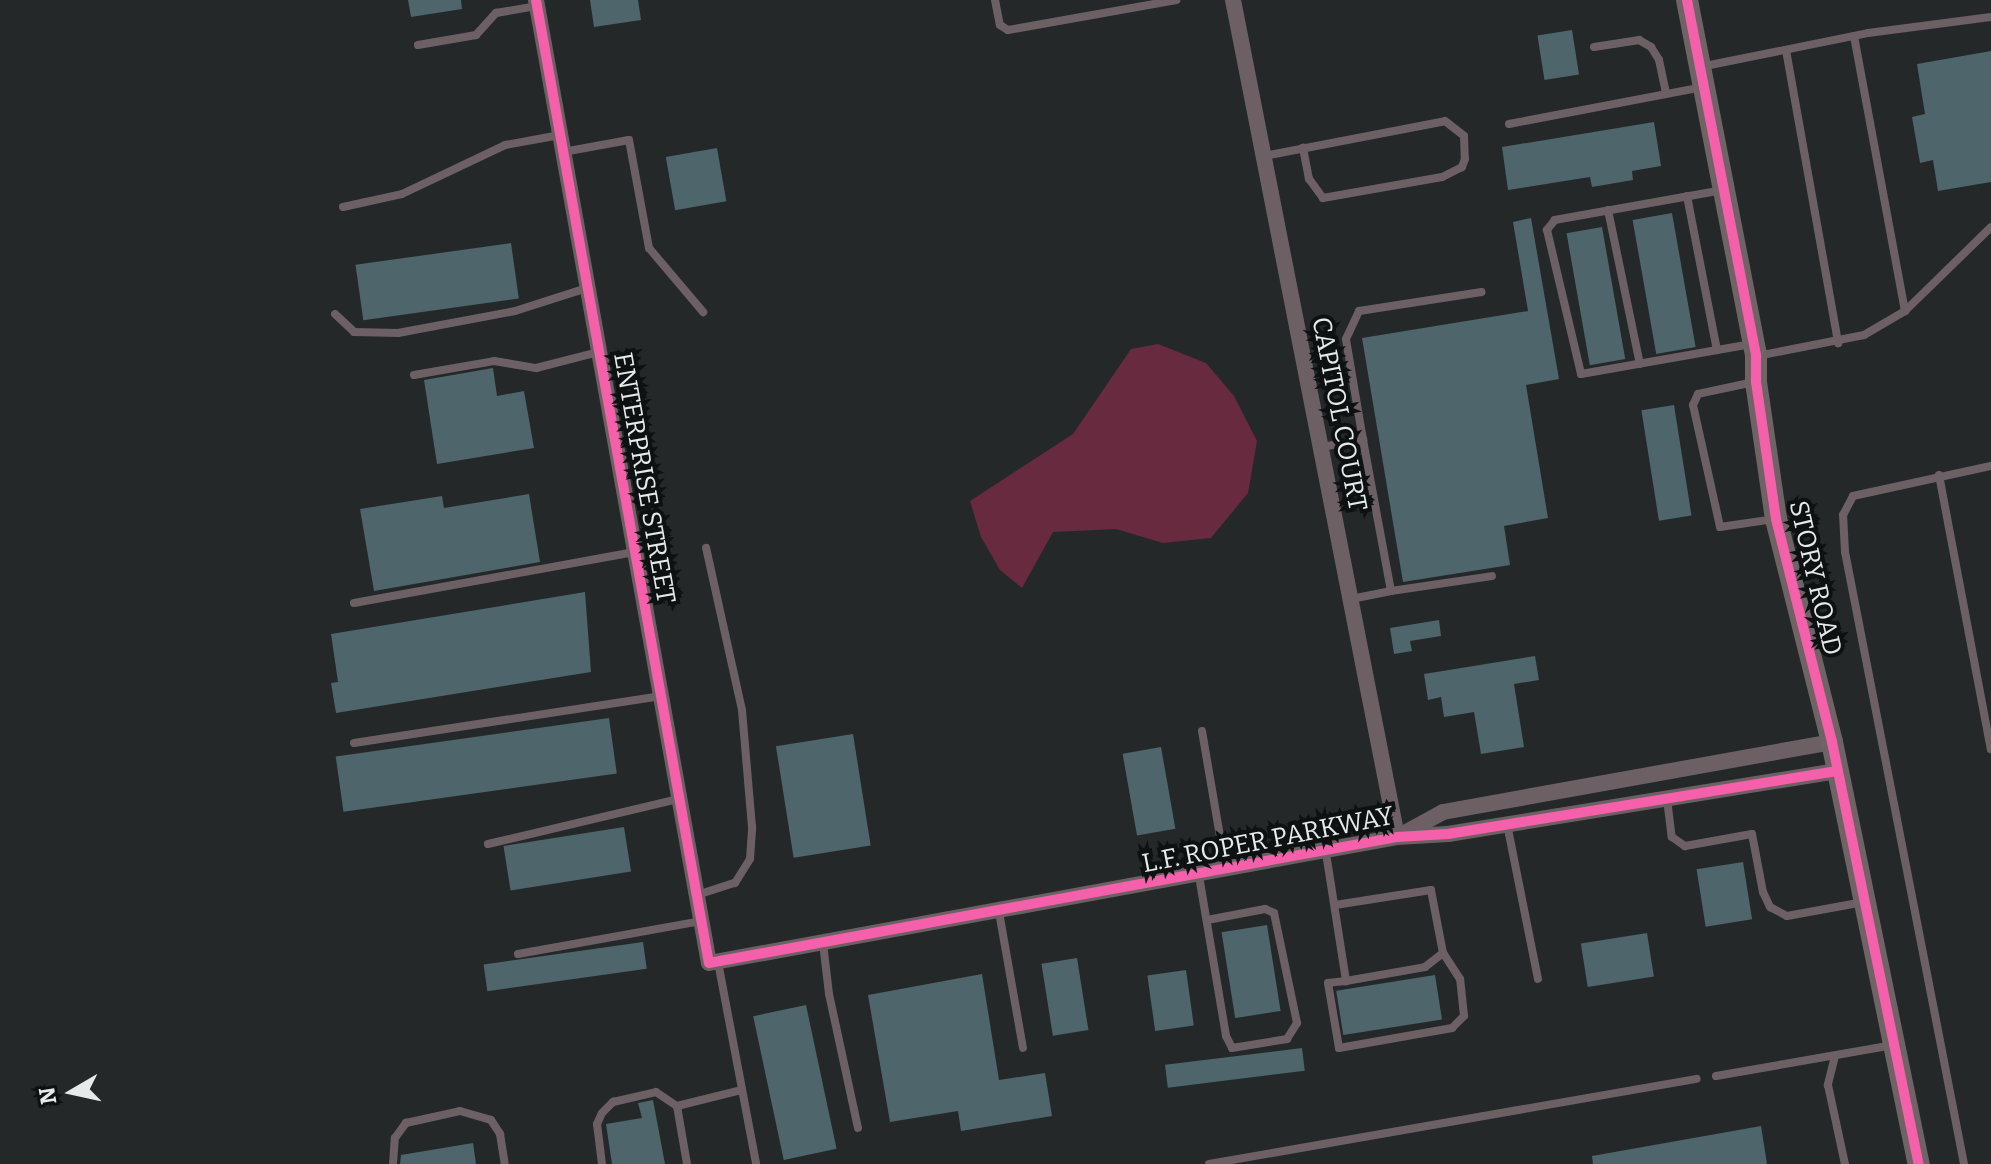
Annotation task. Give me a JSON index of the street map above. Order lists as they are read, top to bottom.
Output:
{
  "streets": {
    "street": [
      "CAPITOL COURT",
      "ENTERPRISE STREET",
      "STORY ROAD",
      "L.F. ROPER PARKWAY"
    ]
  },
  "crossings": [
    ["CAPITOL COURT", "L.F. ROPER PARKWAY"],
    ["ENTERPRISE STREET", "L.F. ROPER PARKWAY"],
    ["STORY ROAD", "L.F. ROPER PARKWAY"]
  ],
  "north": "left"
}
